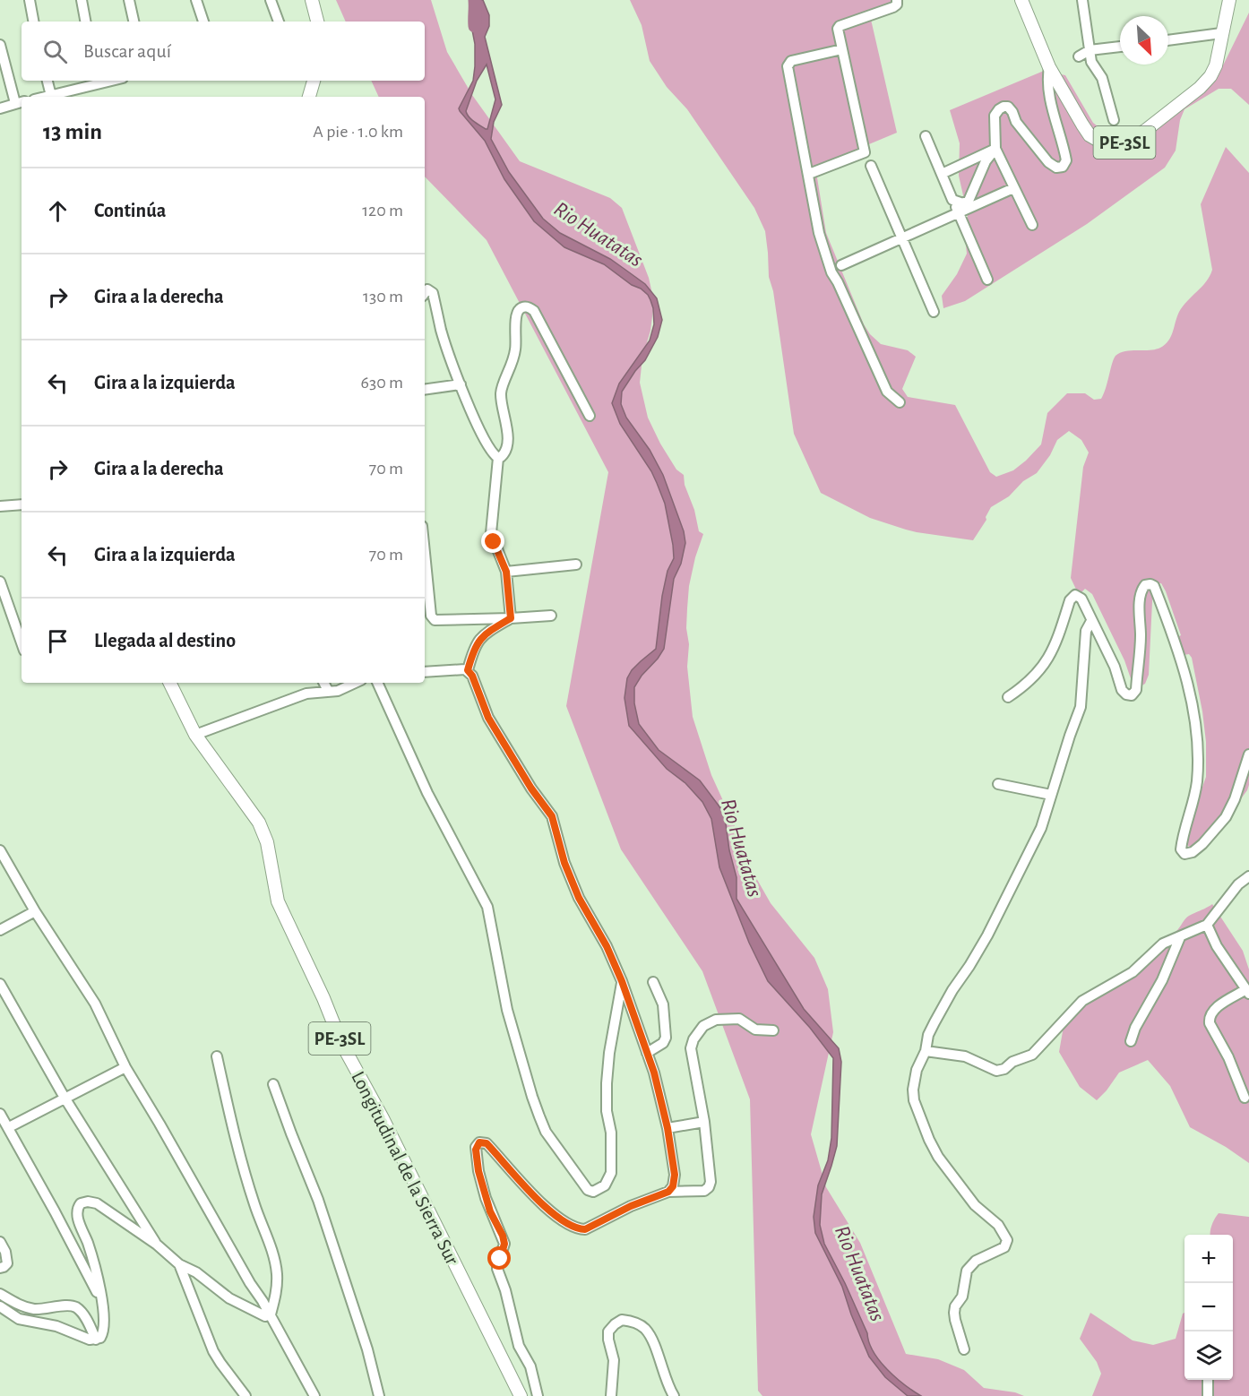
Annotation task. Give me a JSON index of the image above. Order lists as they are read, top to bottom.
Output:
{
  "streets": {
    "main road": ["PE-3SL", "Longitudinal de la Sierra Sur"]
  },
  "water": ["Rio Huatatas"],
  "north": "bottom right",
  "page": {
    "search": "Buscar aquí",
    "heading": ["13 min", "A pie · 1.0 km"],
    "list": [
      ["Continúa", "120 m"],
      ["Gira a la derecha", "130 m"],
      ["Gira a la izquierda", "630 m"],
      ["Gira a la derecha", "70 m"],
      ["Gira a la izquierda", "70 m"],
      "Llegada al destino"
    ],
    "map_buttons": ["+", "−"]
  }
}
